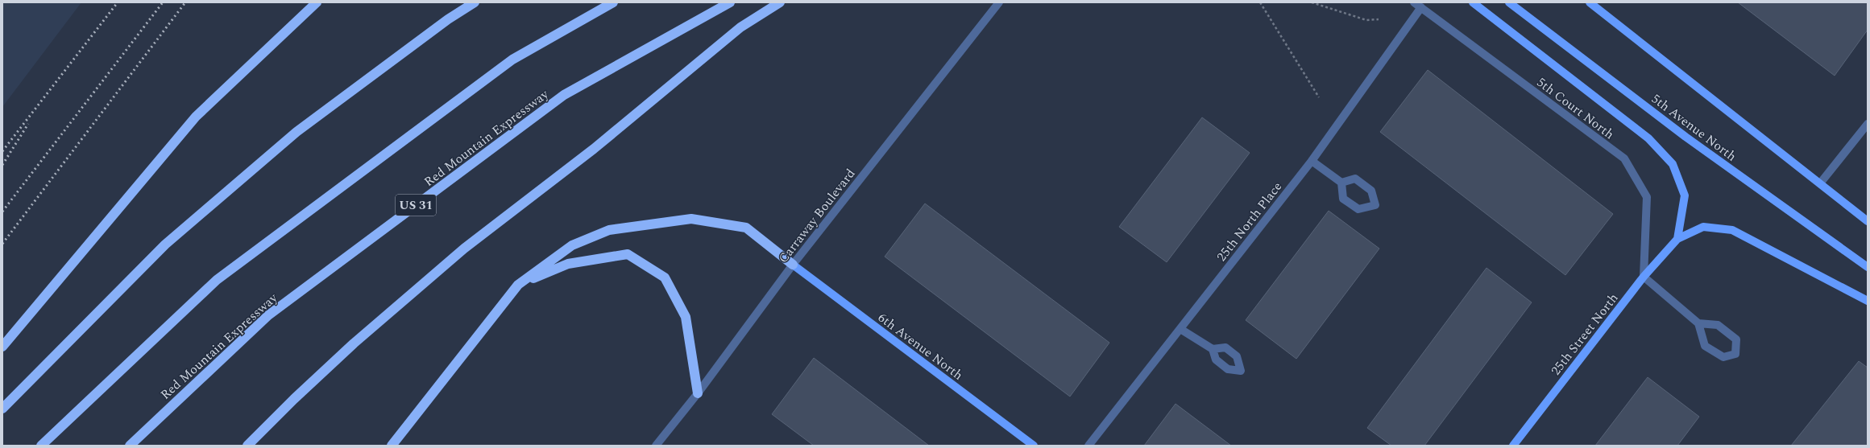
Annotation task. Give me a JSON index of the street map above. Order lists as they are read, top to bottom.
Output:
{
  "streets": {
    "highway": ["Red Mountain Expressway", "US 31"],
    "main road": ["5th Avenue North", "25th Street North", "6th Avenue North"],
    "street": ["5th Court North", "Carraway Boulevard", "25th North Place"]
  },
  "crossings": [
    ["5th Court North", "25th North Place"],
    ["5th Court North", "25th Street North"],
    ["Carraway Boulevard", "6th Avenue North"]
  ]
}
